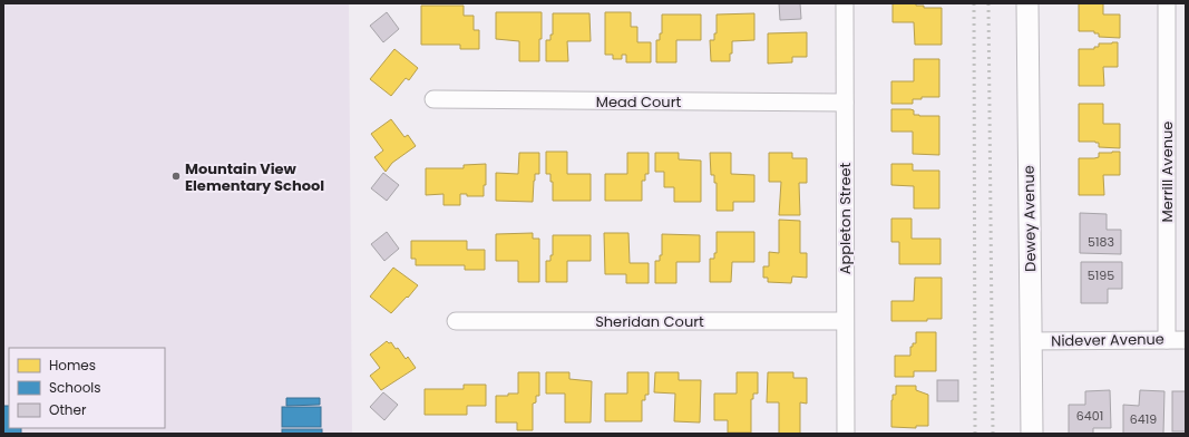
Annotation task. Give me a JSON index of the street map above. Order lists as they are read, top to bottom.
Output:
{
  "streets": {
    "street": [
      "Mead Court",
      "Merrill Avenue",
      "Appleton Street",
      "Dewey Avenue",
      "Sheridan Court",
      "Nidever Avenue"
    ]
  },
  "crossings": [
    ["Mead Court", "Appleton Street"],
    ["Merrill Avenue", "Nidever Avenue"],
    ["Appleton Street", "Sheridan Court"],
    ["Dewey Avenue", "Nidever Avenue"]
  ],
  "places": ["Mountain View Elementary School"],
  "house_numbers": [
    "5183",
    "5195",
    "6401",
    "6419"
  ],
  "legend": ["Homes", "Schools", "Other"]
}
